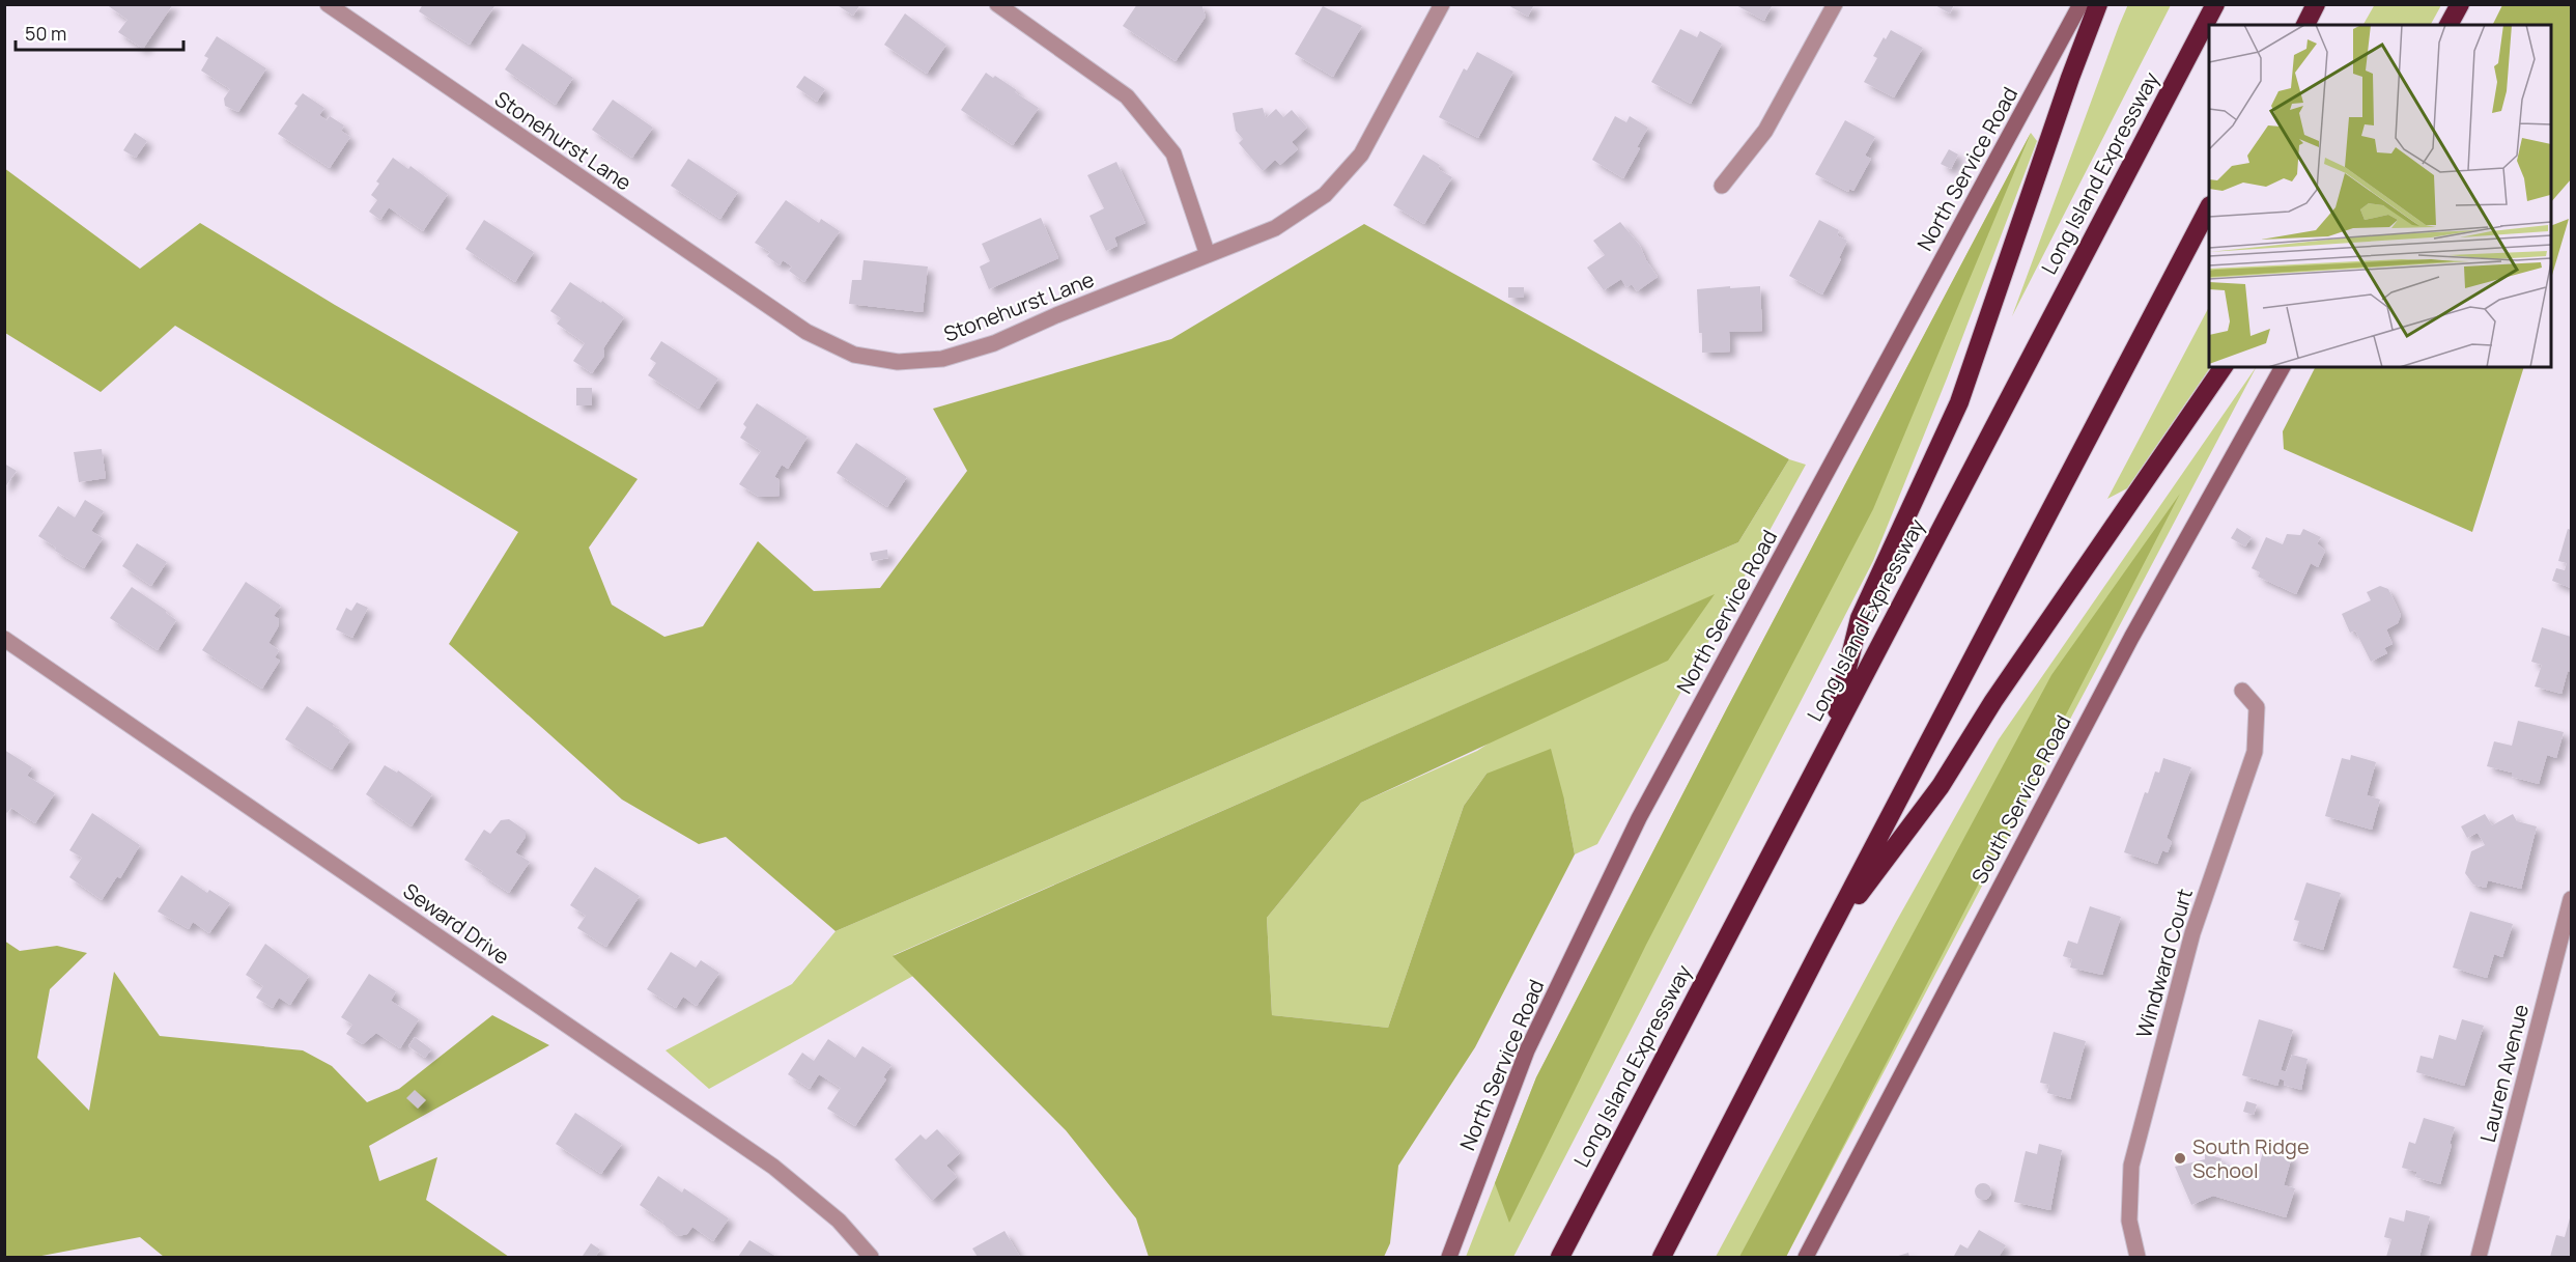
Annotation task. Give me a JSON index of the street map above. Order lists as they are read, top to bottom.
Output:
{
  "streets": {
    "highway": ["Long Island Expressway"],
    "main road": ["North Service Road", "South Service Road"],
    "street": [
      "Stonehurst Lane",
      "Seward Drive",
      "Windward Court",
      "Lauren Avenue"
    ]
  },
  "places": ["South Ridge School"],
  "scale_bar": "50 m"
}
